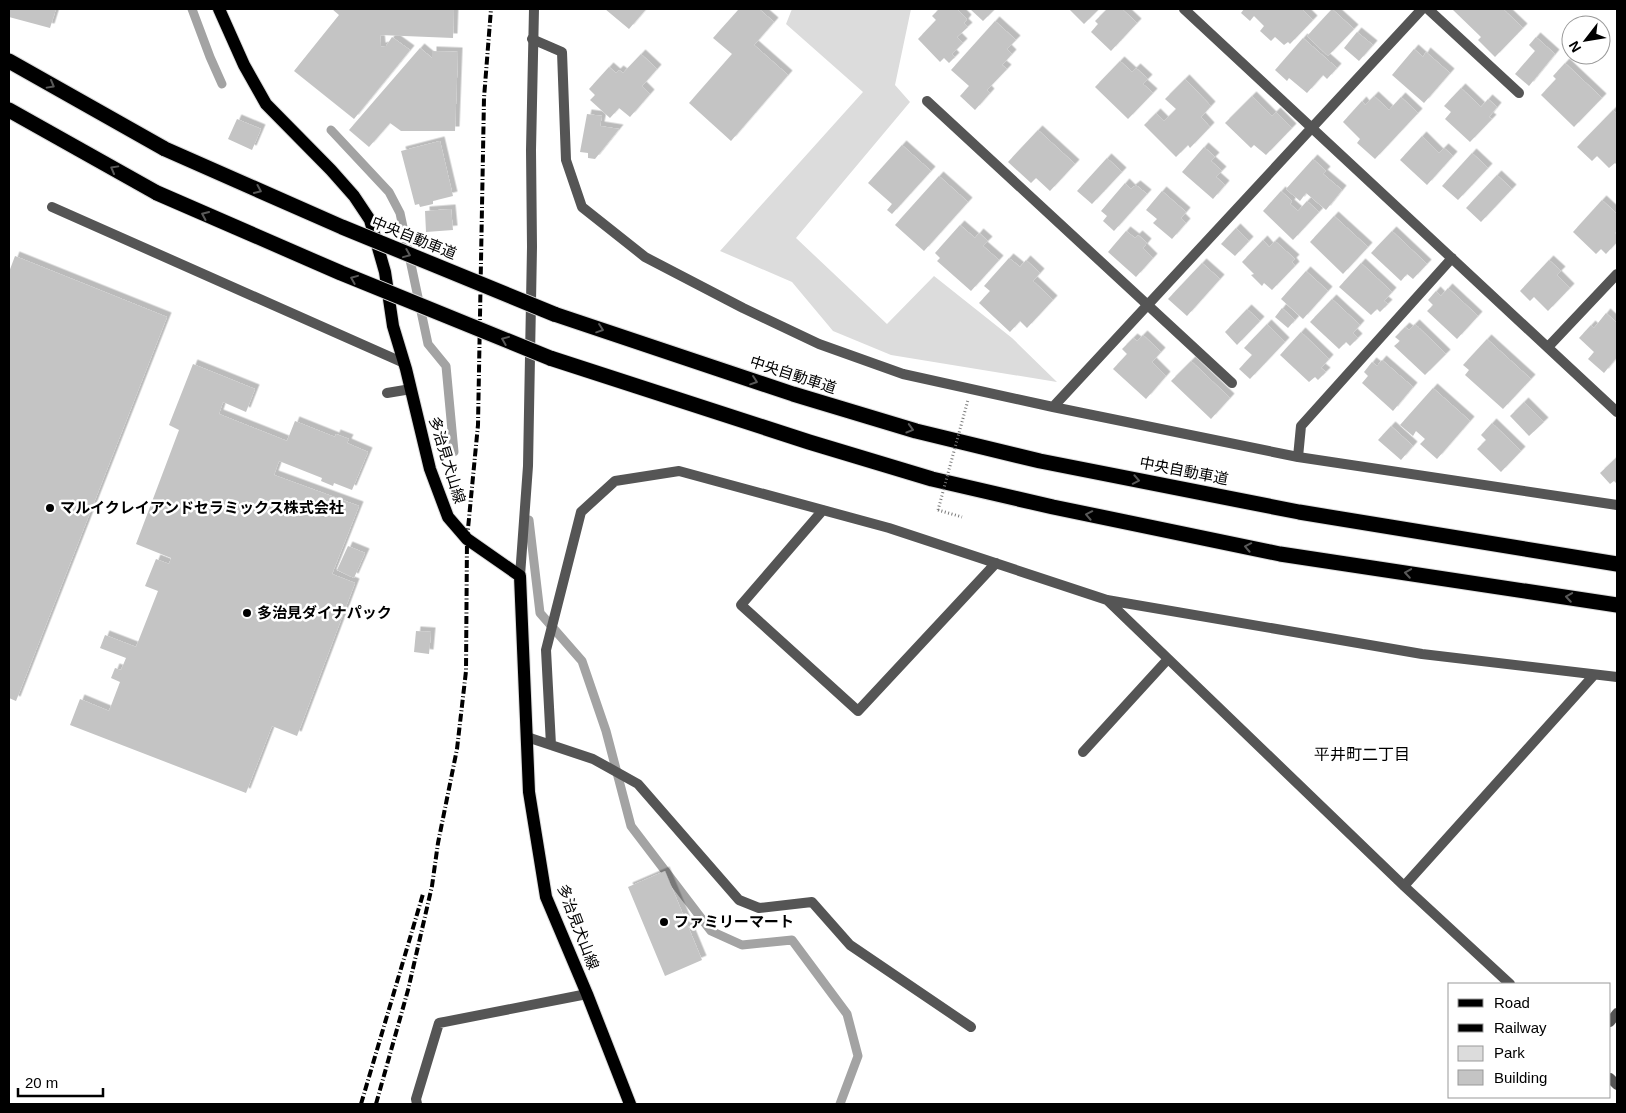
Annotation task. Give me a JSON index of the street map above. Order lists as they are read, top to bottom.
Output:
{
  "streets": {
    "highway": ["中央自動車道"],
    "main road": ["多治見犬山線"]
  },
  "districts": ["平井町二丁目"],
  "places": ["マルイクレイアンドセラミックス株式会社", "多治見ダイナパック", "ファミリーマート"],
  "legend": [
    "Road",
    "Railway",
    "Park",
    "Building"
  ],
  "scale_bar": "20 m",
  "north": "bottom left"
}
